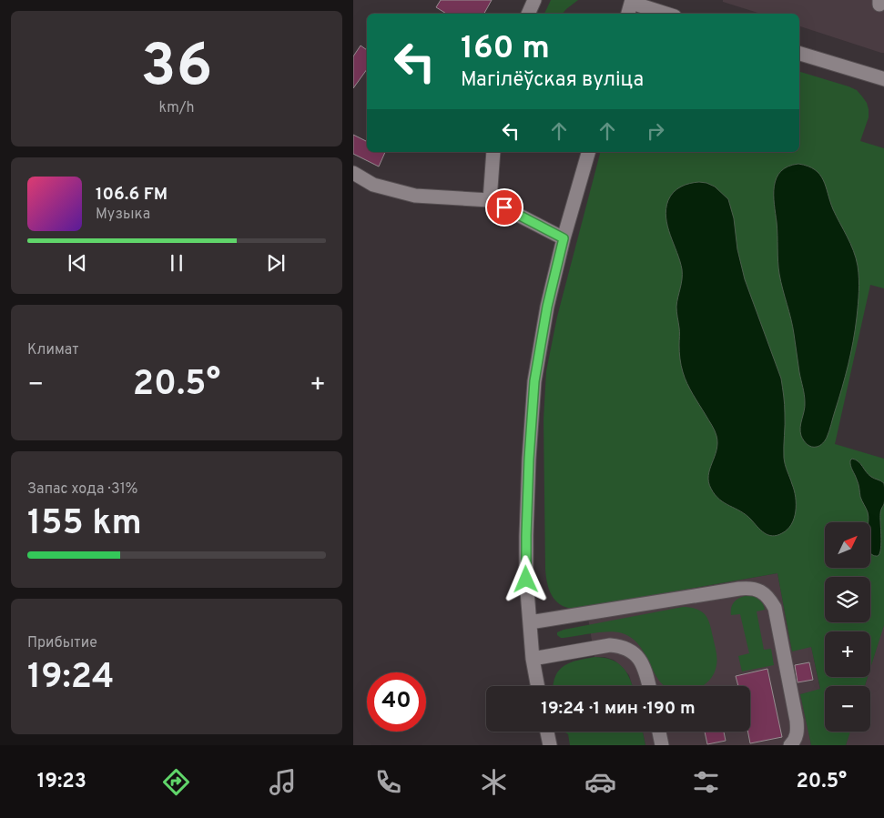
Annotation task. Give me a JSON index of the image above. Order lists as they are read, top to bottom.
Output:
{
  "north": "top right",
  "page": {
    "tile": [
      ["36", "km/h"],
      "Климат",
      ["Запас хода · 31%", "155 km"],
      ["Прибытие", "19:24"]
    ],
    "turn": ["160 m", "Магілёўская вуліца"],
    "song": ["106.6 FM", "Музыка"],
    "heat": ["−", "20.5°", "+"],
    "map_buttons": ["+", "−"],
    "limit": "40",
    "trip": "19:24 · 1 мин · 190 m",
    "tabs": ["19:23", "20.5°"]
  }
}
